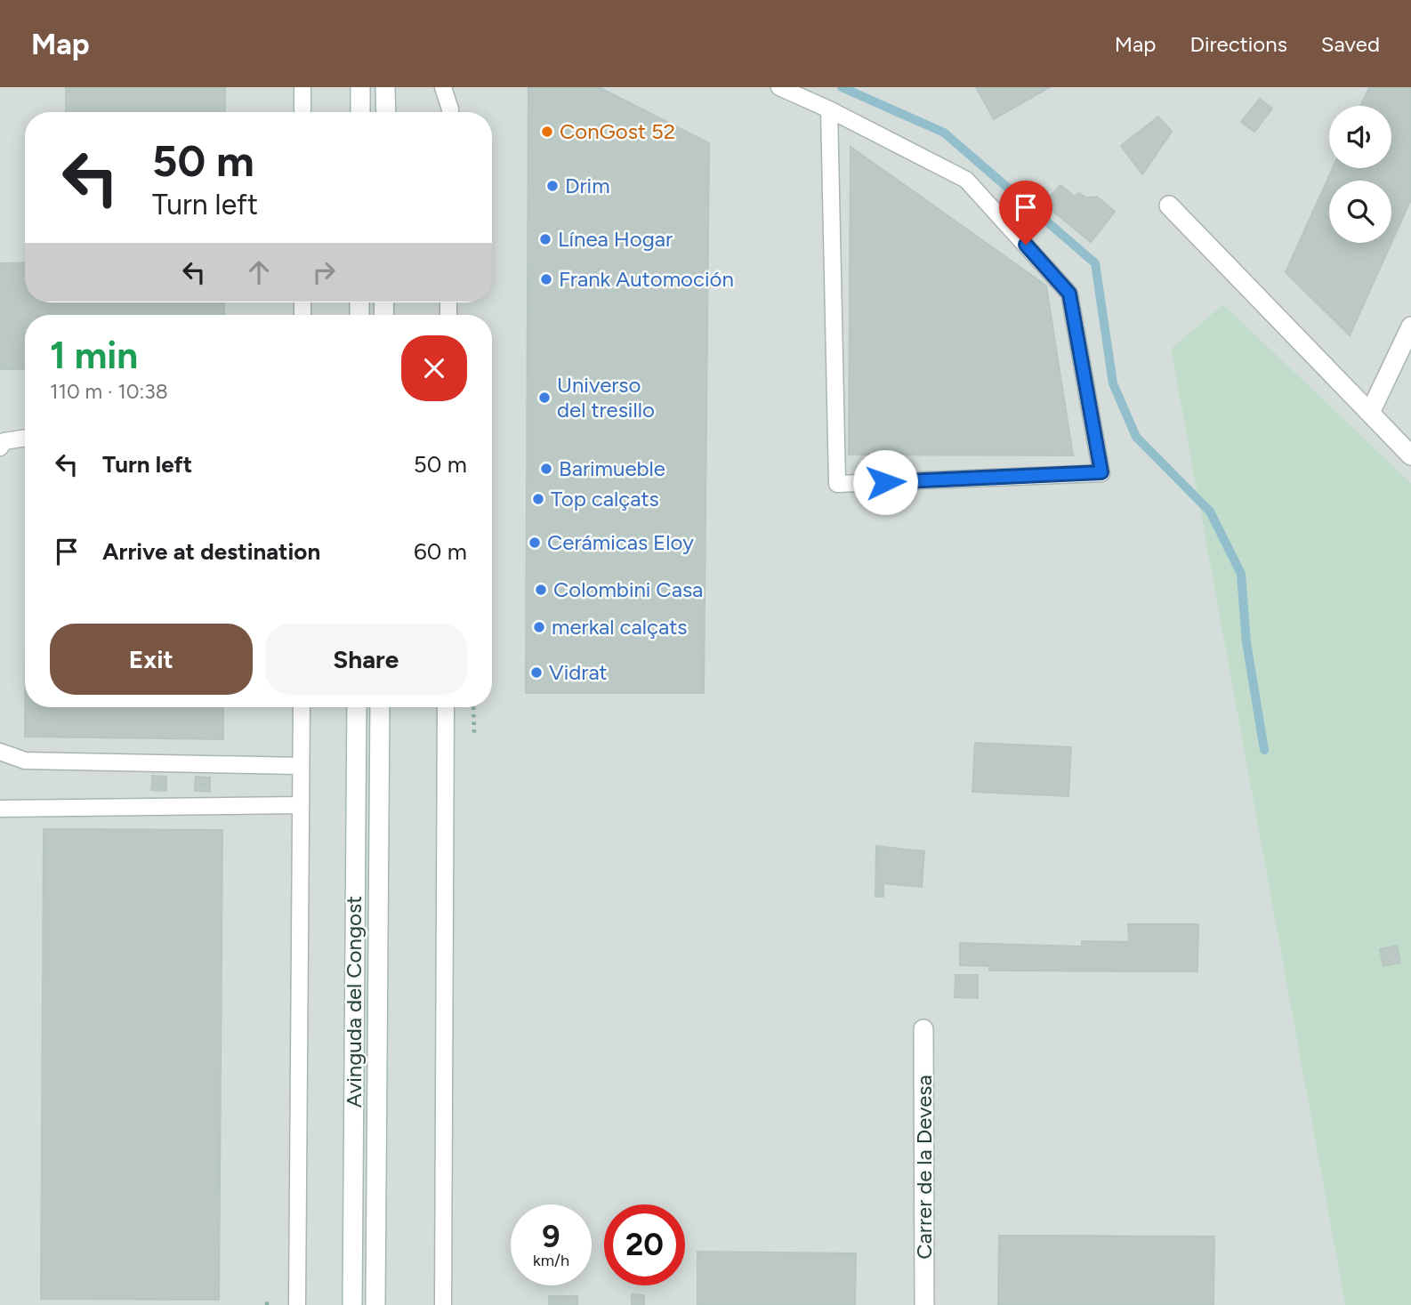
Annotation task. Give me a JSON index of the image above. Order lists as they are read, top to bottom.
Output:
{
  "streets": {
    "main road": ["Avinguda del Congost", "Carrer de la Devesa"]
  },
  "places": [
    "ConGost 52",
    "Drim",
    "Línea Hogar",
    "Frank Automoción",
    "Universo del tresillo",
    "Barimueble",
    "Top calçats",
    "Cerámicas Eloy",
    "Colombini Casa",
    "merkal calçats",
    "Vidrat"
  ],
  "page": {
    "header": "Map",
    "nav": ["Map", "Directions", "Saved"],
    "turn": ["50 m", "Turn left"],
    "heading": ["1 min", "110 m · 10:38"],
    "list": [
      {
        "name": "Turn left",
        "value": "50 m"
      },
      {
        "name": "Arrive at destination",
        "value": "60 m"
      }
    ],
    "buttons": ["Exit", "Share"],
    "speed": "9 km/h",
    "limit": "20"
  }
}
